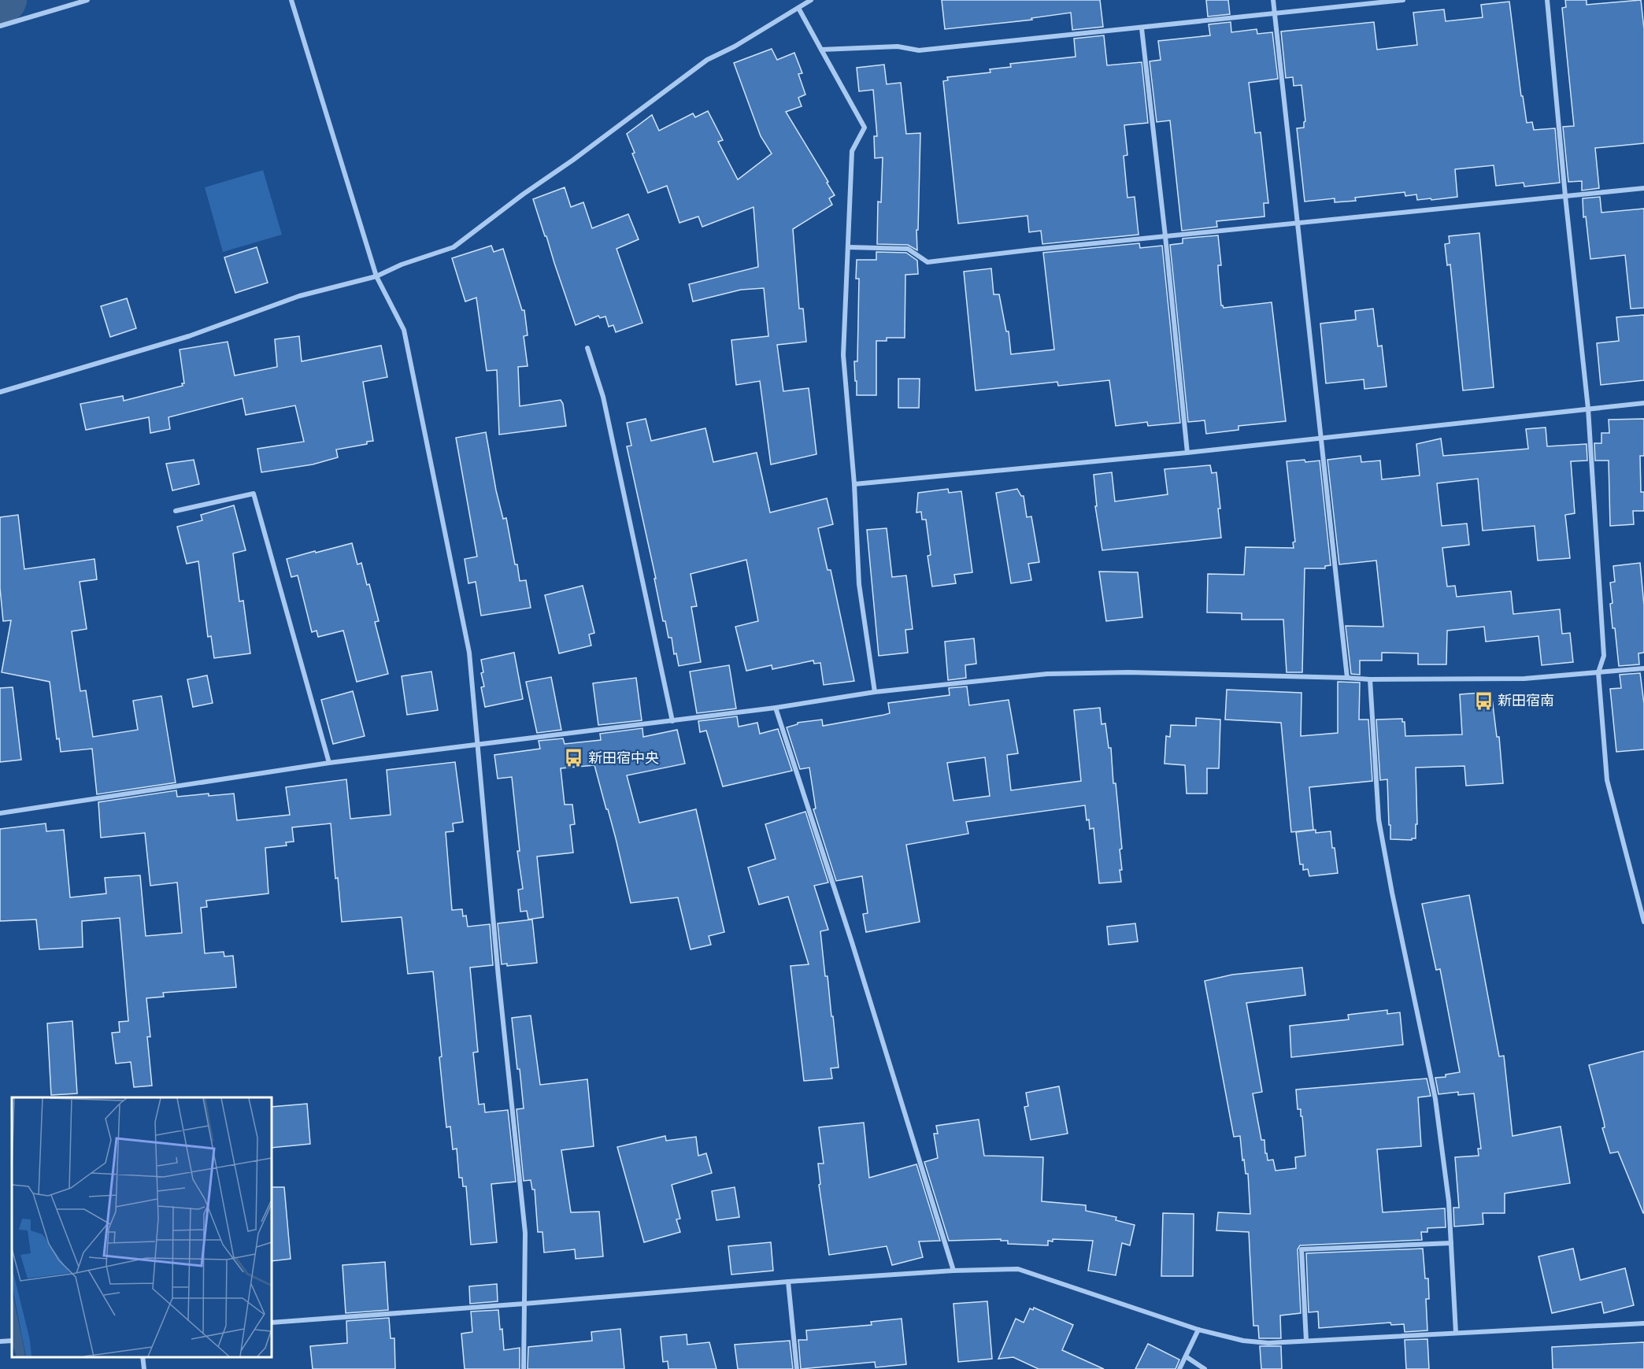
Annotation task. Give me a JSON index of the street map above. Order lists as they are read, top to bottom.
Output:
{
  "places": {
    "bus stop": ["新田宿南", "新田宿中央"]
  }
}
